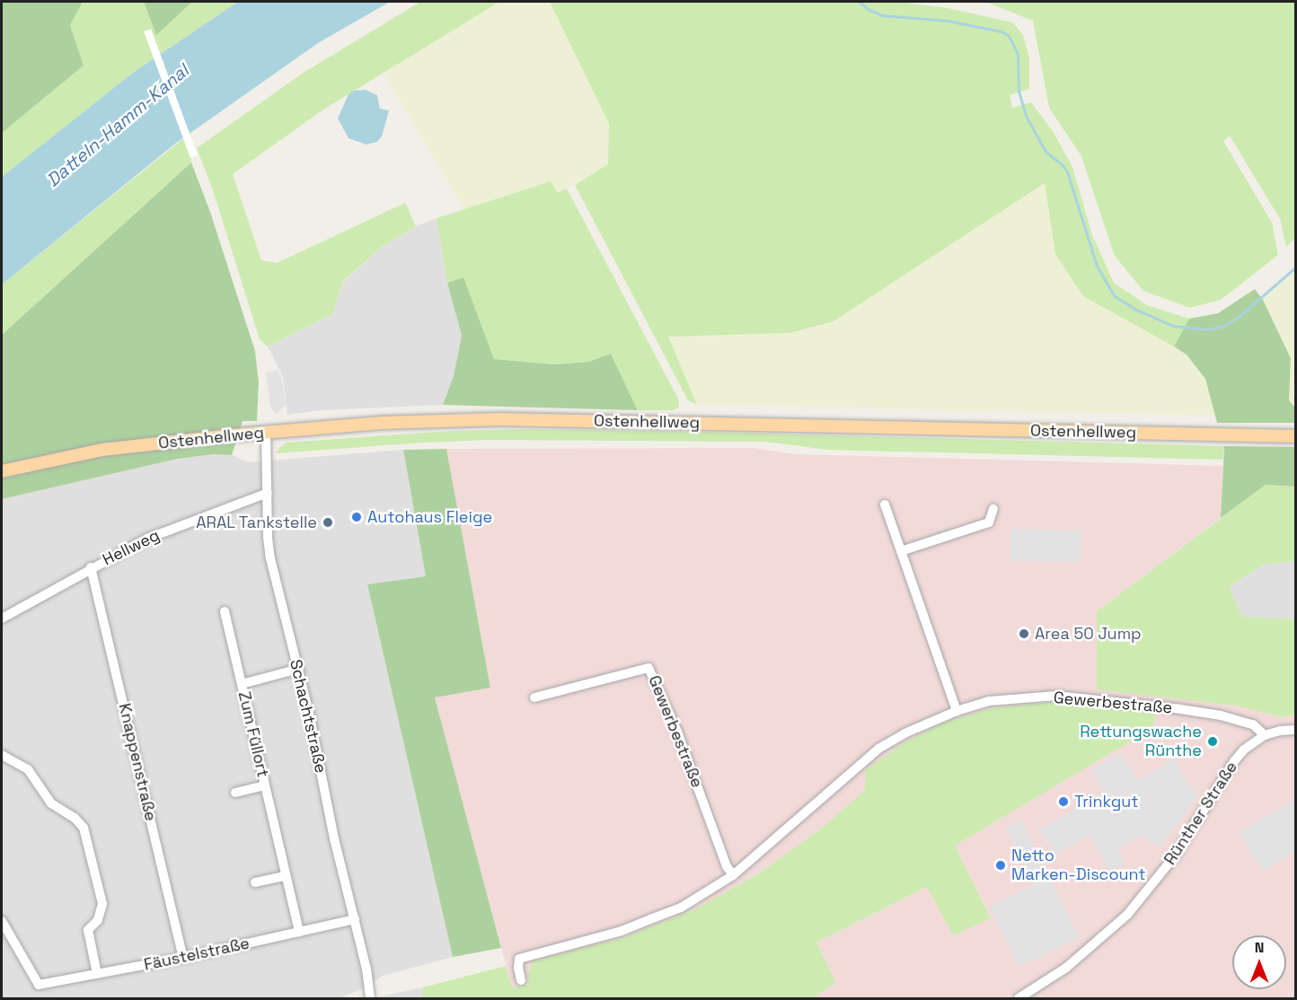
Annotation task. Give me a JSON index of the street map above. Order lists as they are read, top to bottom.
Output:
{
  "streets": {
    "main road": ["Ostenhellweg"],
    "street": [
      "Hellweg",
      "Gewerbestraße",
      "Schachtstraße",
      "Zum Füllort",
      "Knappenstraße",
      "Rünther Straße",
      "Fäustelstraße"
    ]
  },
  "crossings": [
    ["Ostenhellweg", "Schachtstraße"],
    ["Hellweg", "Schachtstraße"],
    ["Hellweg", "Knappenstraße"],
    ["Gewerbestraße", "Rünther Straße"],
    ["Schachtstraße", "Zum Füllort"],
    ["Schachtstraße", "Fäustelstraße"],
    ["Zum Füllort", "Fäustelstraße"],
    ["Knappenstraße", "Fäustelstraße"]
  ],
  "water": ["Datteln-Hamm-Kanal"],
  "places": [
    "Autohaus Fleige",
    "ARAL Tankstelle",
    "Area 50 Jump",
    "Rettungswache Rünthe",
    "Trinkgut",
    "Netto Marken-Discount"
  ],
  "north": "top"
}
